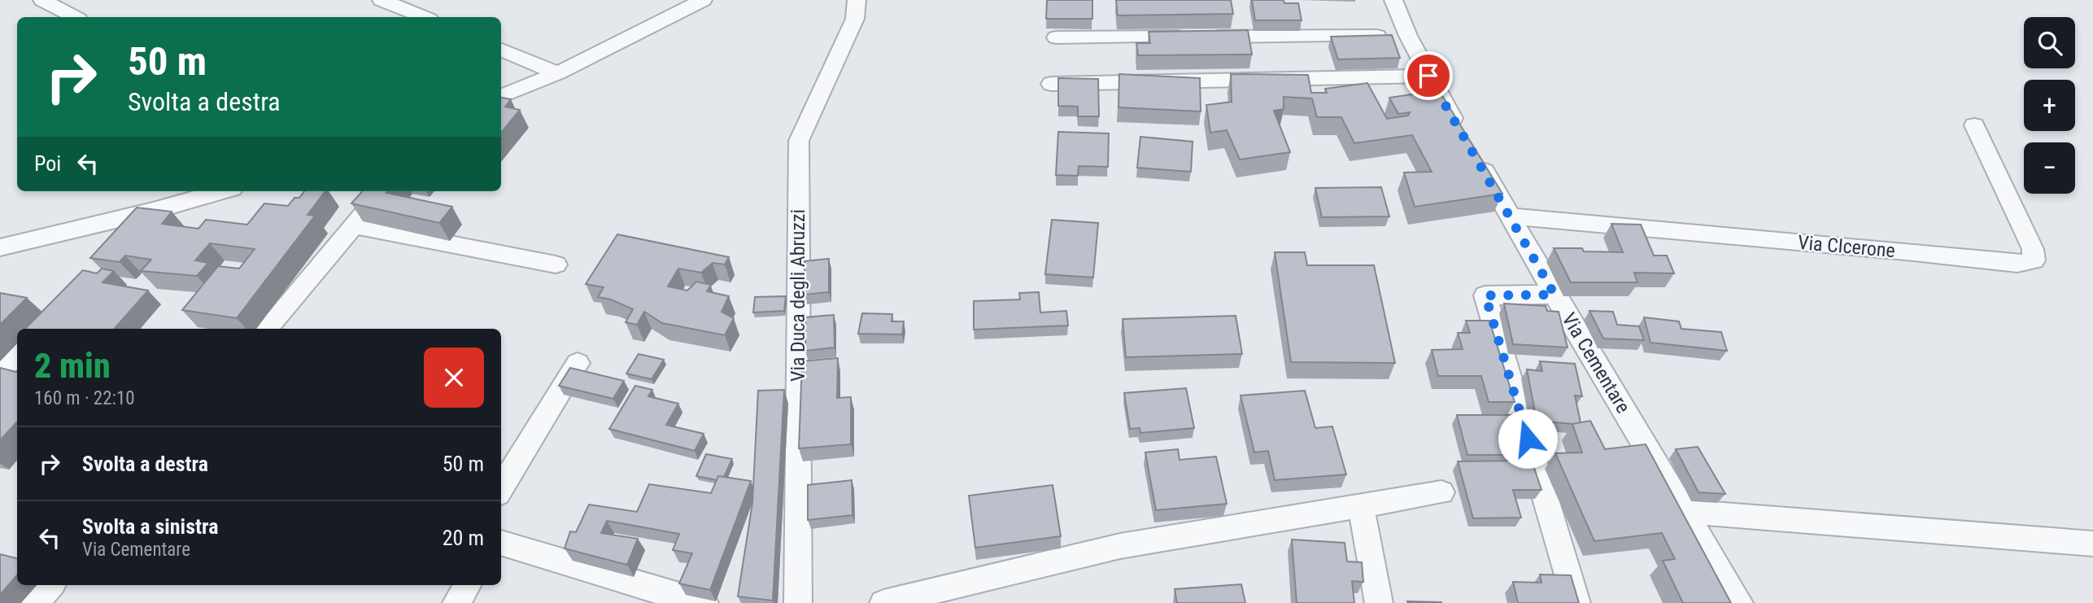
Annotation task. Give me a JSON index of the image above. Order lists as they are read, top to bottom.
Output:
{
  "streets": {
    "street": ["Via CIcerone", "Via Duca degli Abruzzi", "Via Cementare"]
  },
  "crossings": [
    ["Via CIcerone", "Via Cementare"]
  ],
  "page": {
    "map_buttons": ["+", "−"],
    "turn": ["50 m", "Svolta a destra"],
    "then": "Poi",
    "heading": ["2 min", "160 m · 22:10"],
    "list": [
      {
        "name": "Svolta a destra",
        "value": "50 m"
      },
      {
        "name": "Svolta a sinistra",
        "note": "Via Cementare",
        "value": "20 m"
      }
    ]
  }
}
